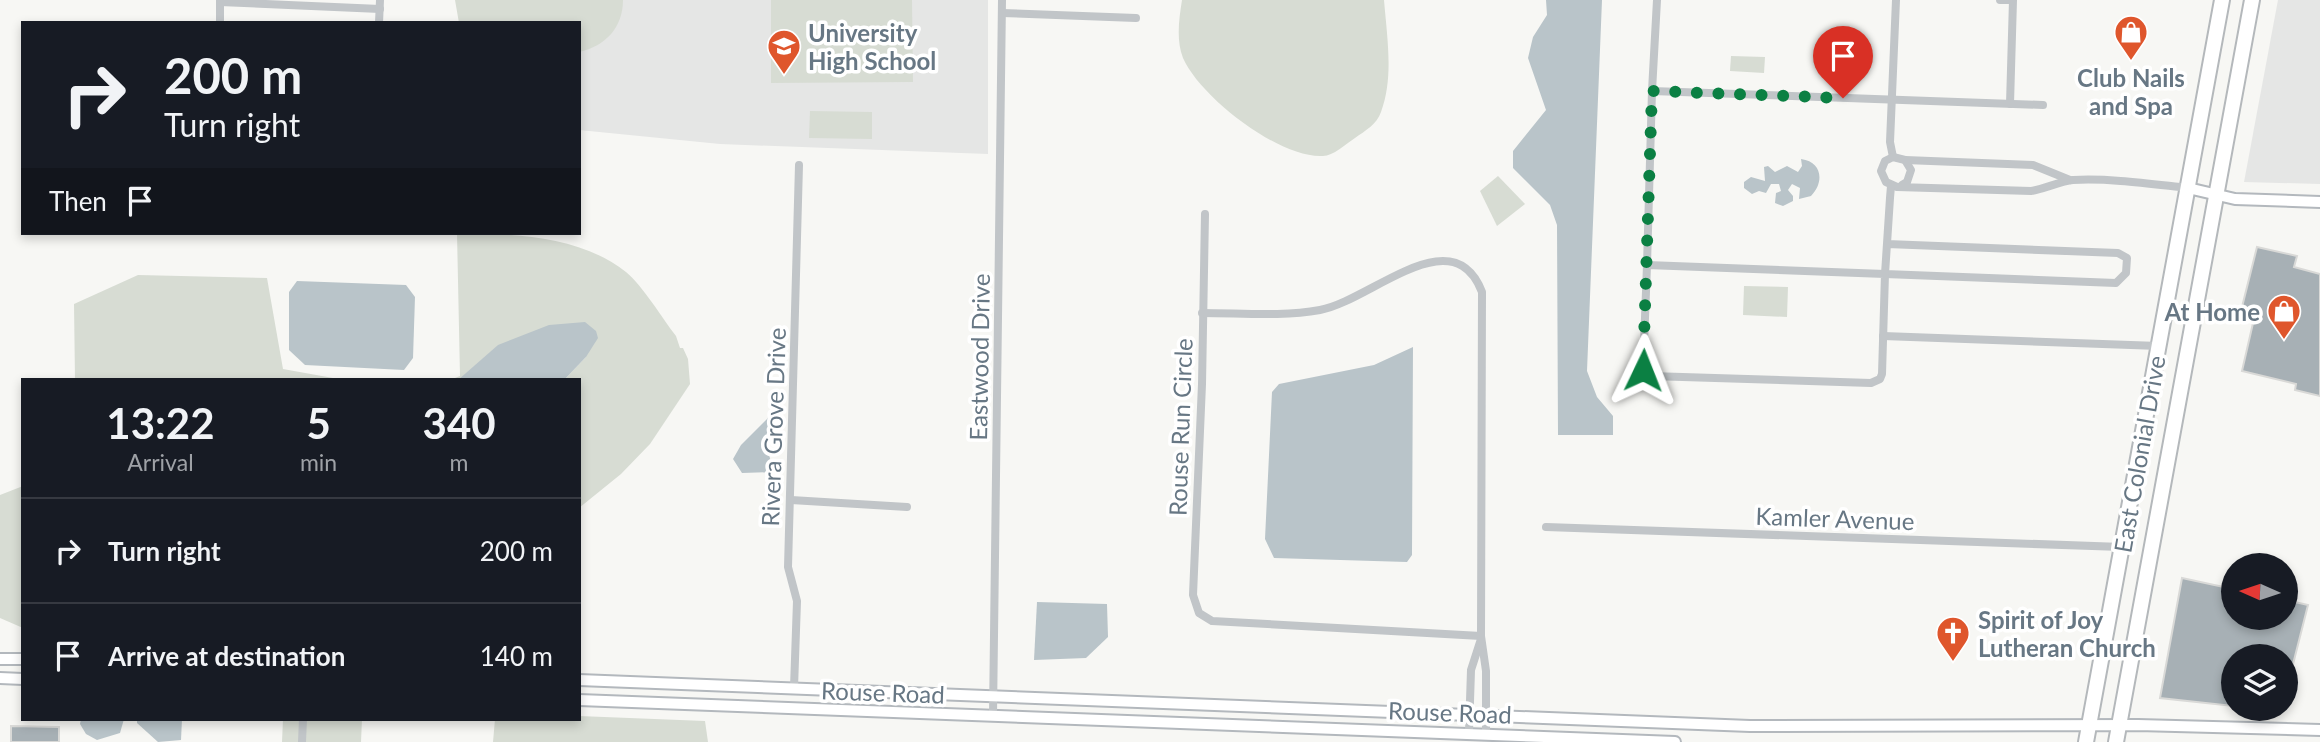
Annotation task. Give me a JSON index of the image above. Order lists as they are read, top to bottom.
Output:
{
  "streets": {
    "highway": ["East Colonial Drive"],
    "street": [
      "Eastwood Drive",
      "Rivera Grove Drive",
      "Rouse Run Circle",
      "Kamler Avenue",
      "Rouse Road"
    ]
  },
  "crossings": [
    ["Eastwood Drive", "Rouse Road"],
    ["Rivera Grove Drive", "Rouse Road"],
    ["Rouse Run Circle", "Rouse Road"],
    ["East Colonial Drive", "Kamler Avenue"],
    ["East Colonial Drive", "Rouse Road"]
  ],
  "places": {
    "shop": ["Club Nails and Spa", "At Home"],
    "school or university": ["University High School"],
    "church": ["Spirit of Joy Lutheran Church"]
  },
  "north": "left",
  "page": {
    "turn": ["200 m", "Turn right"],
    "then": "Then",
    "eta": [
      "13:22",
      "Arrival",
      "5",
      "min",
      "340",
      "m"
    ],
    "list": [
      {
        "name": "Turn right",
        "value": "200 m"
      },
      {
        "name": "Arrive at destination",
        "value": "140 m"
      }
    ]
  }
}
